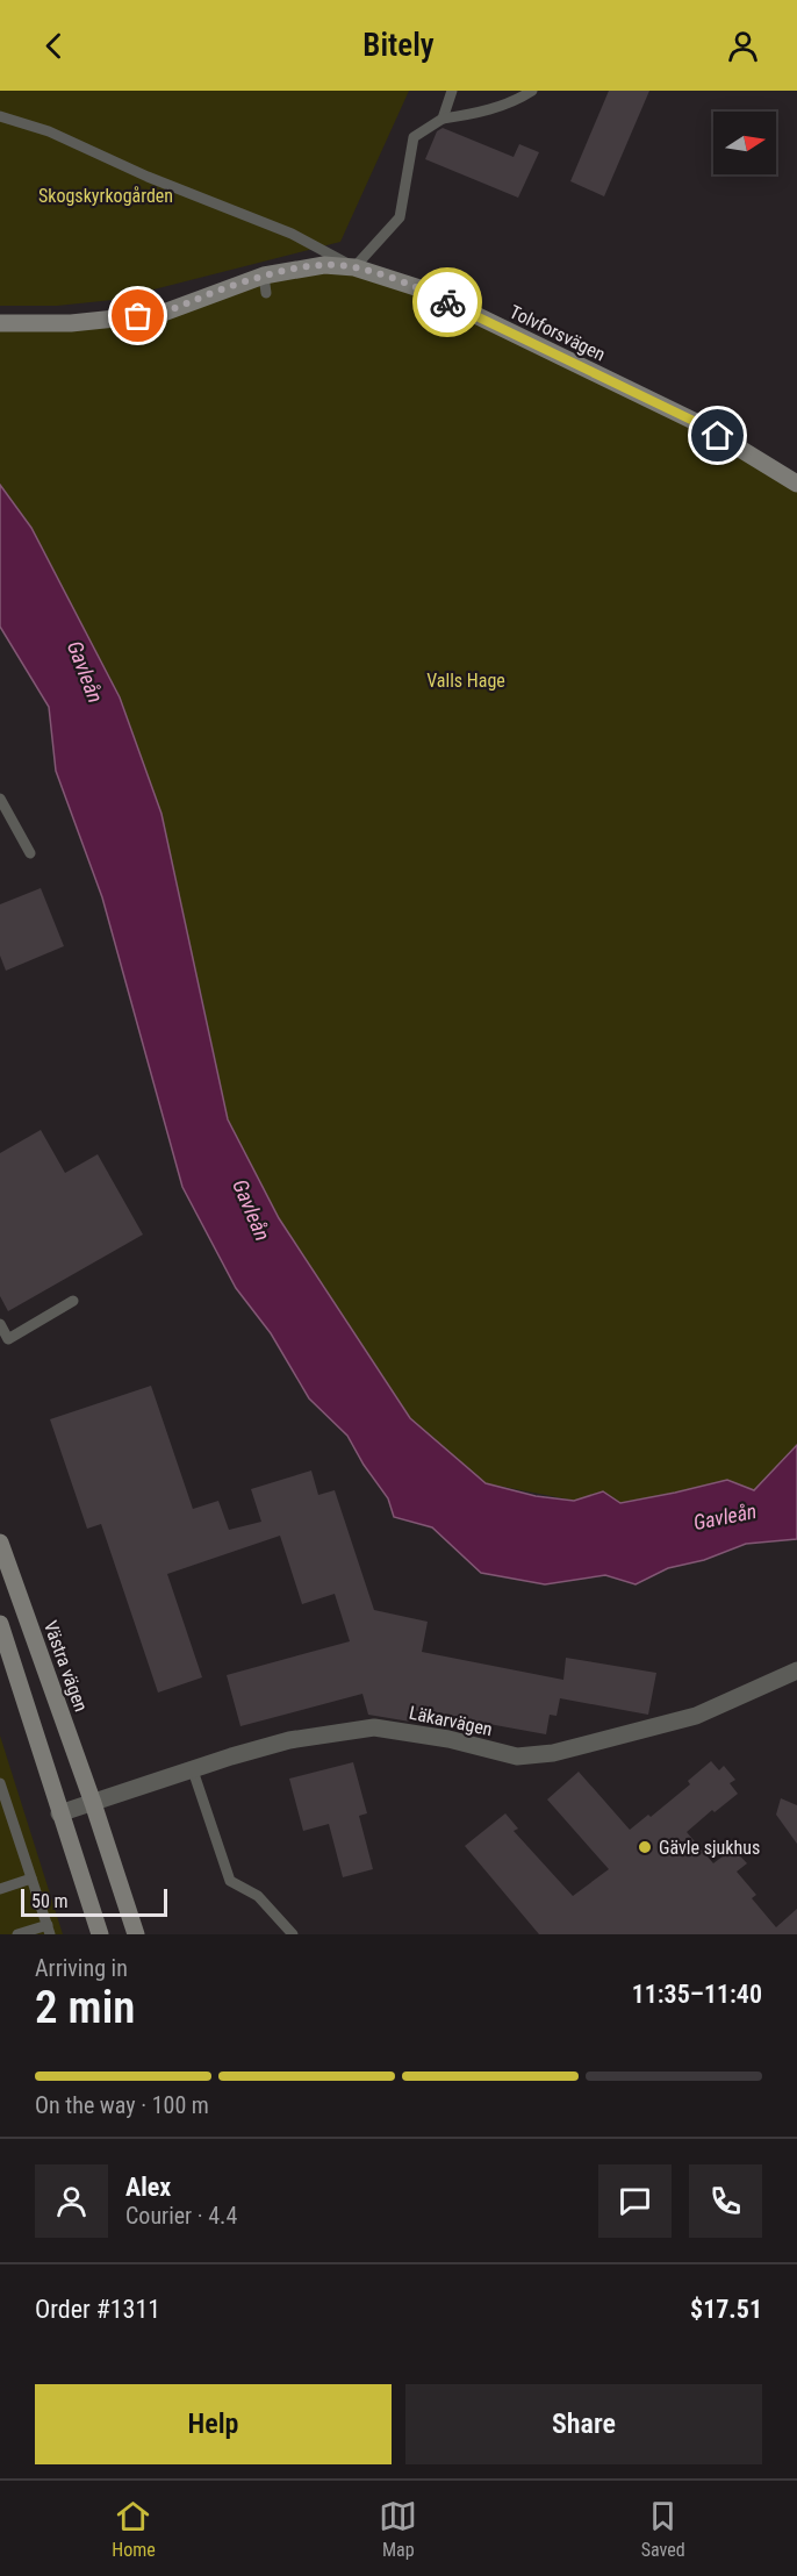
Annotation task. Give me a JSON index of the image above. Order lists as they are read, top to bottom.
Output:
{
  "streets": {
    "street": ["Tolvforsvägen", "Västra vägen", "Läkarvägen"]
  },
  "crossings": [
    ["Västra vägen", "Läkarvägen"]
  ],
  "water": ["Gavleån"],
  "parks": ["Skogskyrkogården", "Valls Hage"],
  "places": ["Gävle sjukhus"],
  "scale_bar": "50 m",
  "north": "right",
  "page": {
    "header": "Bitely",
    "scale": "50 m",
    "heading": ["2 min", "Arriving in", "11:35–11:40"],
    "panel": [
      "Alex",
      "Courier · 4.4",
      "Order #1311",
      "$17.51"
    ],
    "bar": "On the way · 100 m",
    "buttons": ["Help", "Share"],
    "tabs": ["Home", "Map", "Saved"]
  }
}
